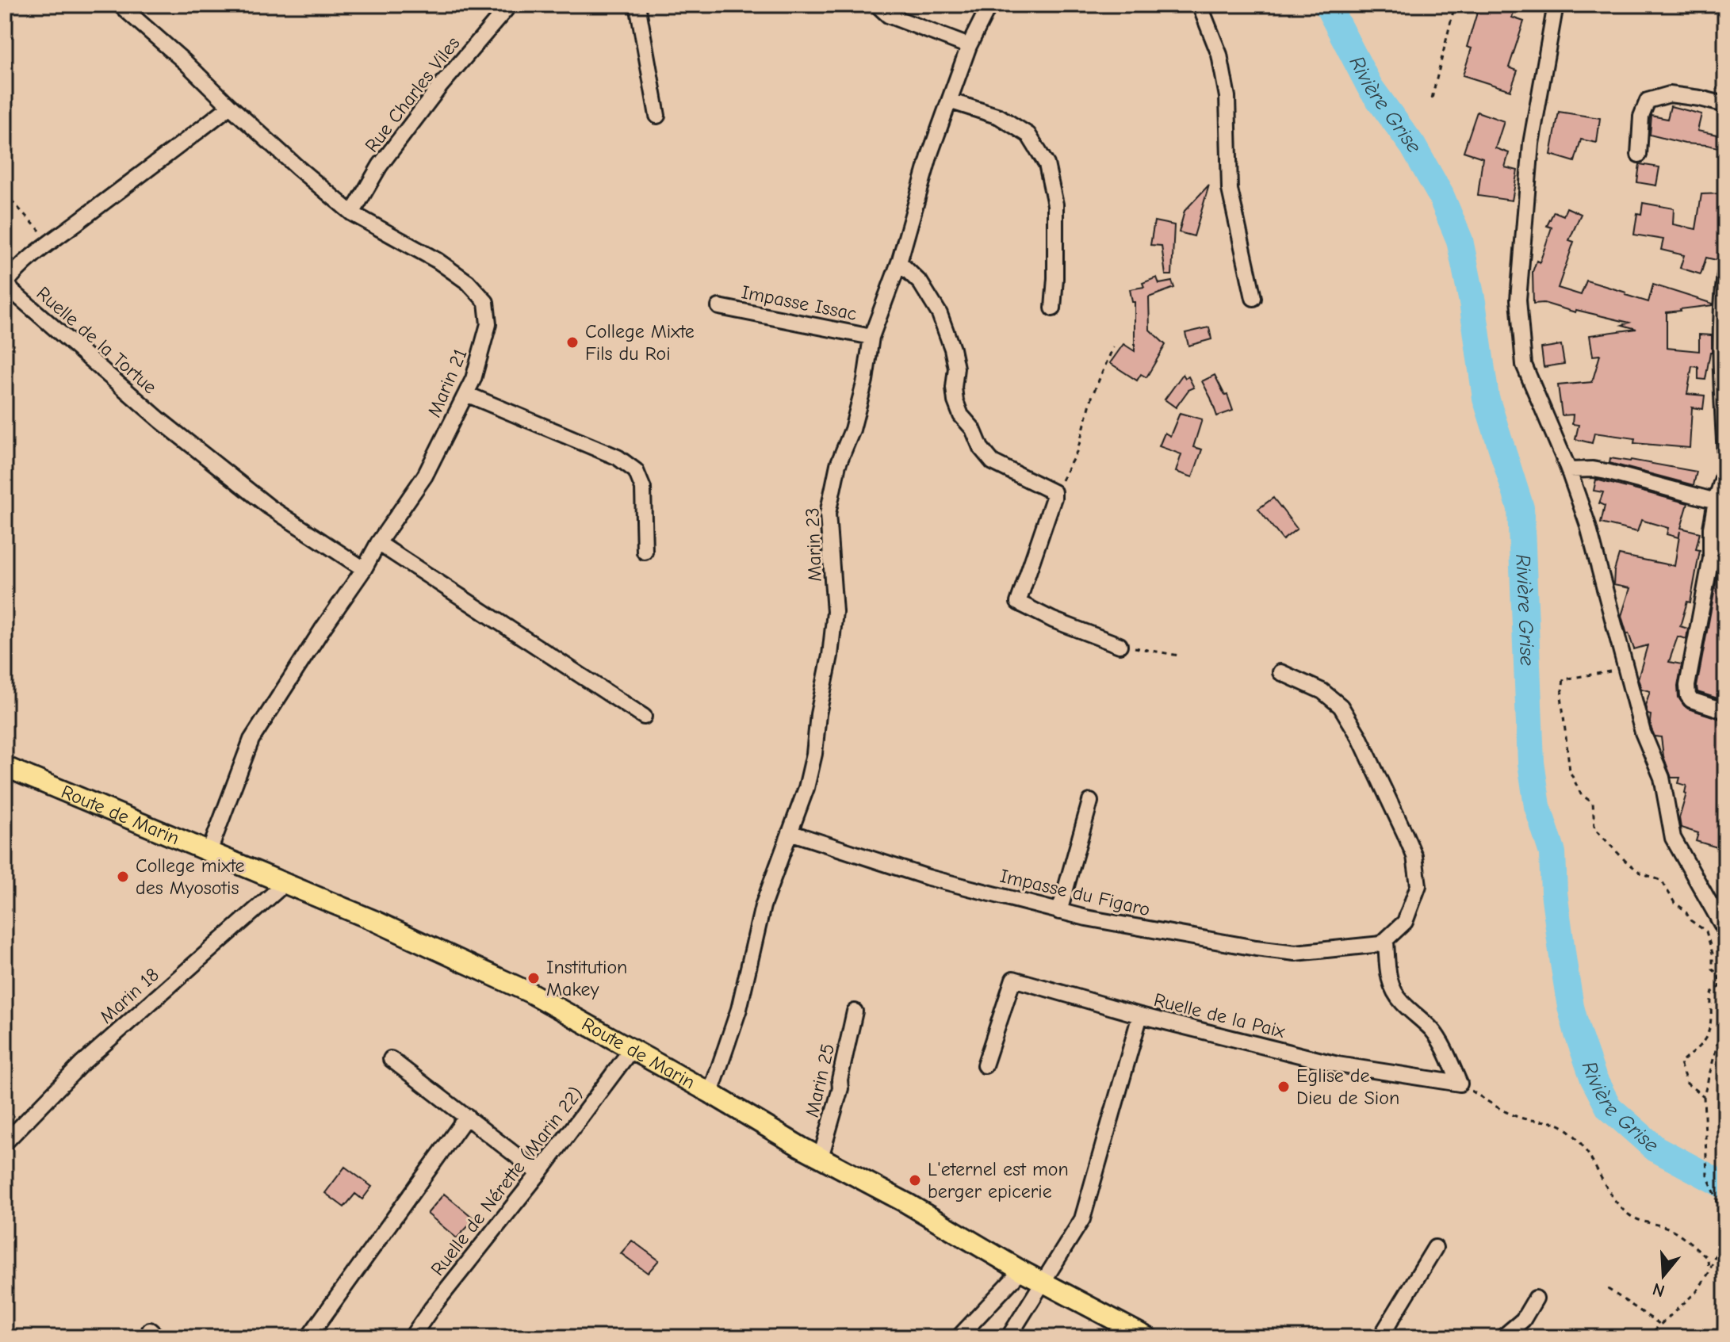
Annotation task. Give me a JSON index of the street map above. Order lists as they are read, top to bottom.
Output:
{
  "streets": {
    "main road": ["Route de Marin"],
    "street": [
      "Rue Charles Viles",
      "Impasse Issac",
      "Ruelle de la Tortue",
      "Marin 21",
      "Marin 23",
      "Impasse du Figaro",
      "Marin 18",
      "Ruelle de la Paix",
      "Marin 25",
      "Ruelle de Nérette (Marin 22)"
    ]
  },
  "crossings": [
    ["Rue Charles Viles", "Marin 21"],
    ["Impasse Issac", "Marin 23"],
    ["Ruelle de la Tortue", "Marin 21"],
    ["Marin 21", "Route de Marin"],
    ["Marin 23", "Route de Marin"],
    ["Marin 23", "Impasse du Figaro"],
    ["Route de Marin", "Marin 18"],
    ["Route de Marin", "Ruelle de la Paix"],
    ["Route de Marin", "Marin 25"],
    ["Route de Marin", "Ruelle de Nérette (Marin 22)"]
  ],
  "water": ["Rivière Grise"],
  "places": [
    "College Mixte Fils du Roi",
    "College mixte des Myosotis",
    "Institution Makey",
    "Eglise de Dieu de Sion",
    "L'eternel est mon berger epicerie"
  ],
  "north": "bottom"
}
